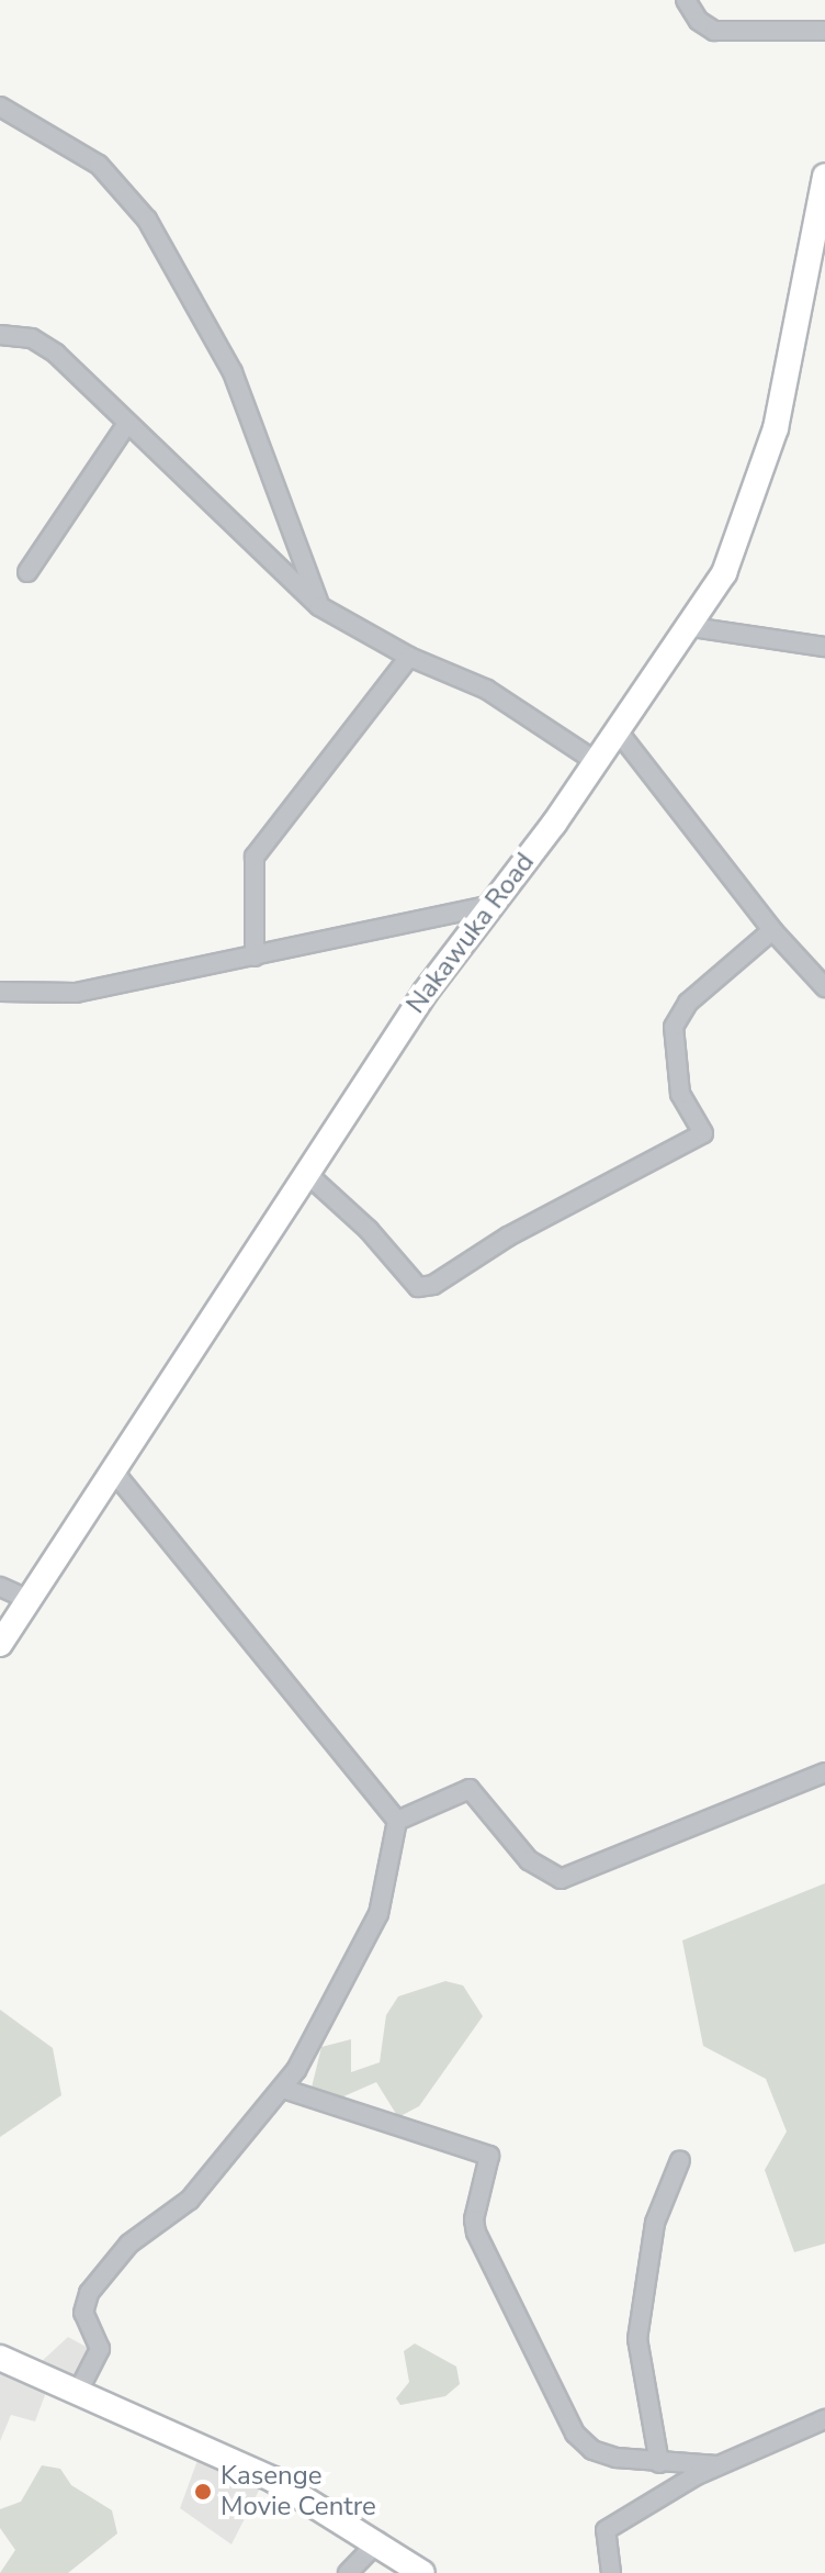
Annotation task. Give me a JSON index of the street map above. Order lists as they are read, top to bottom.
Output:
{
  "streets": {
    "main road": ["Nakawuka Road"]
  },
  "places": ["Kasenge Movie Centre"]
}
